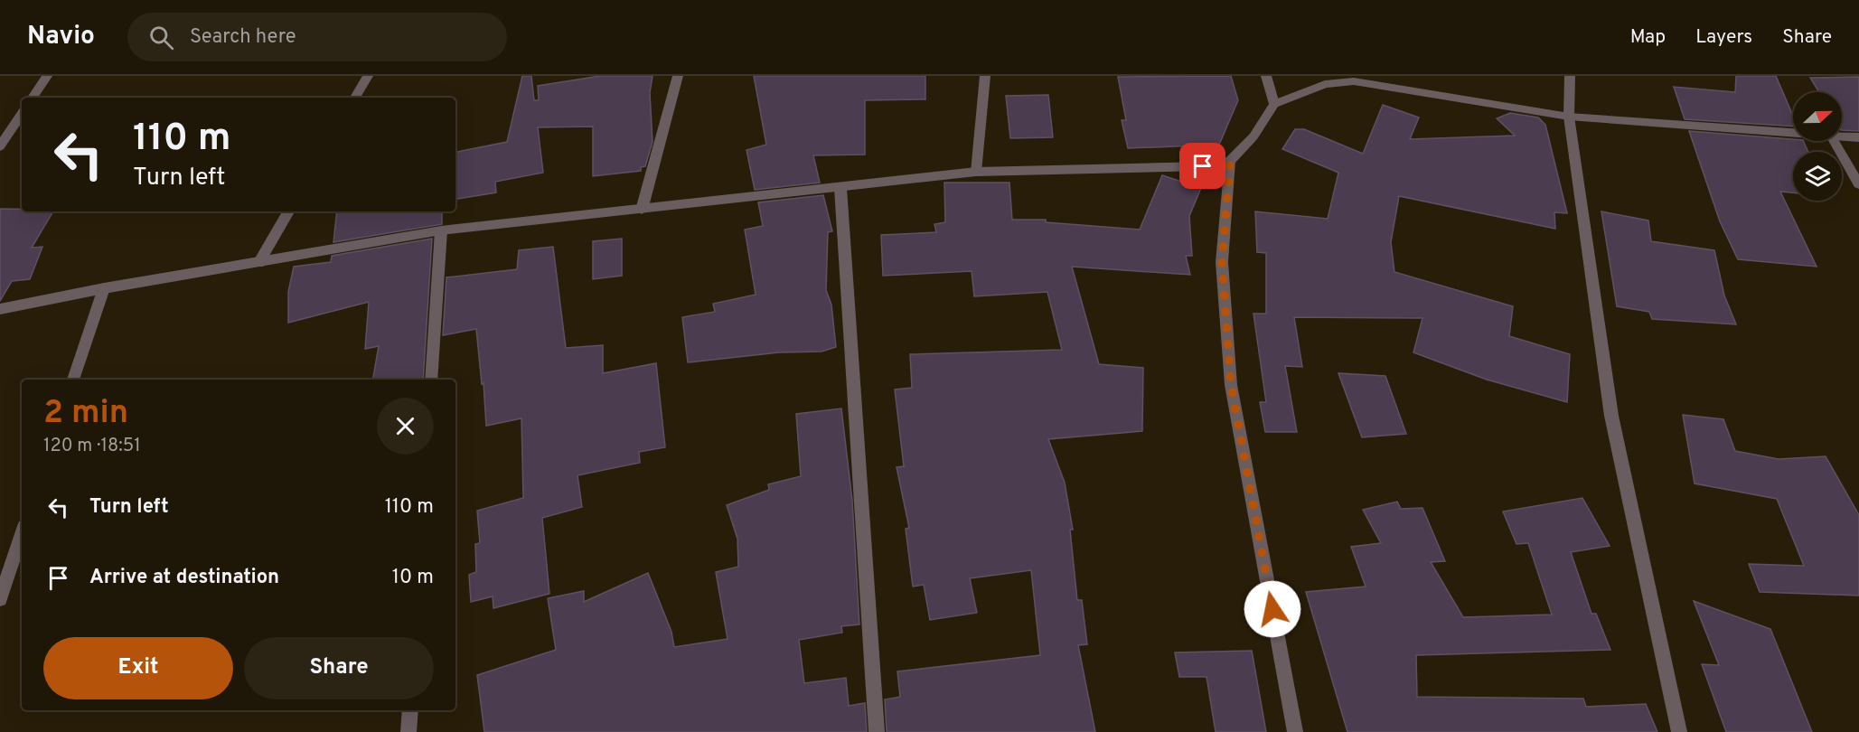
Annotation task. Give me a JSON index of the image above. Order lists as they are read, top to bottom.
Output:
{
  "north": "right",
  "page": {
    "header": "Navio",
    "search": "Search here",
    "nav": ["Map", "Layers", "Share"],
    "turn": ["110 m", "Turn left"],
    "heading": ["2 min", "120 m · 18:51"],
    "list": [
      {
        "name": "Turn left",
        "value": "110 m"
      },
      {
        "name": "Arrive at destination",
        "value": "10 m"
      }
    ],
    "buttons": ["Exit", "Share"]
  }
}
